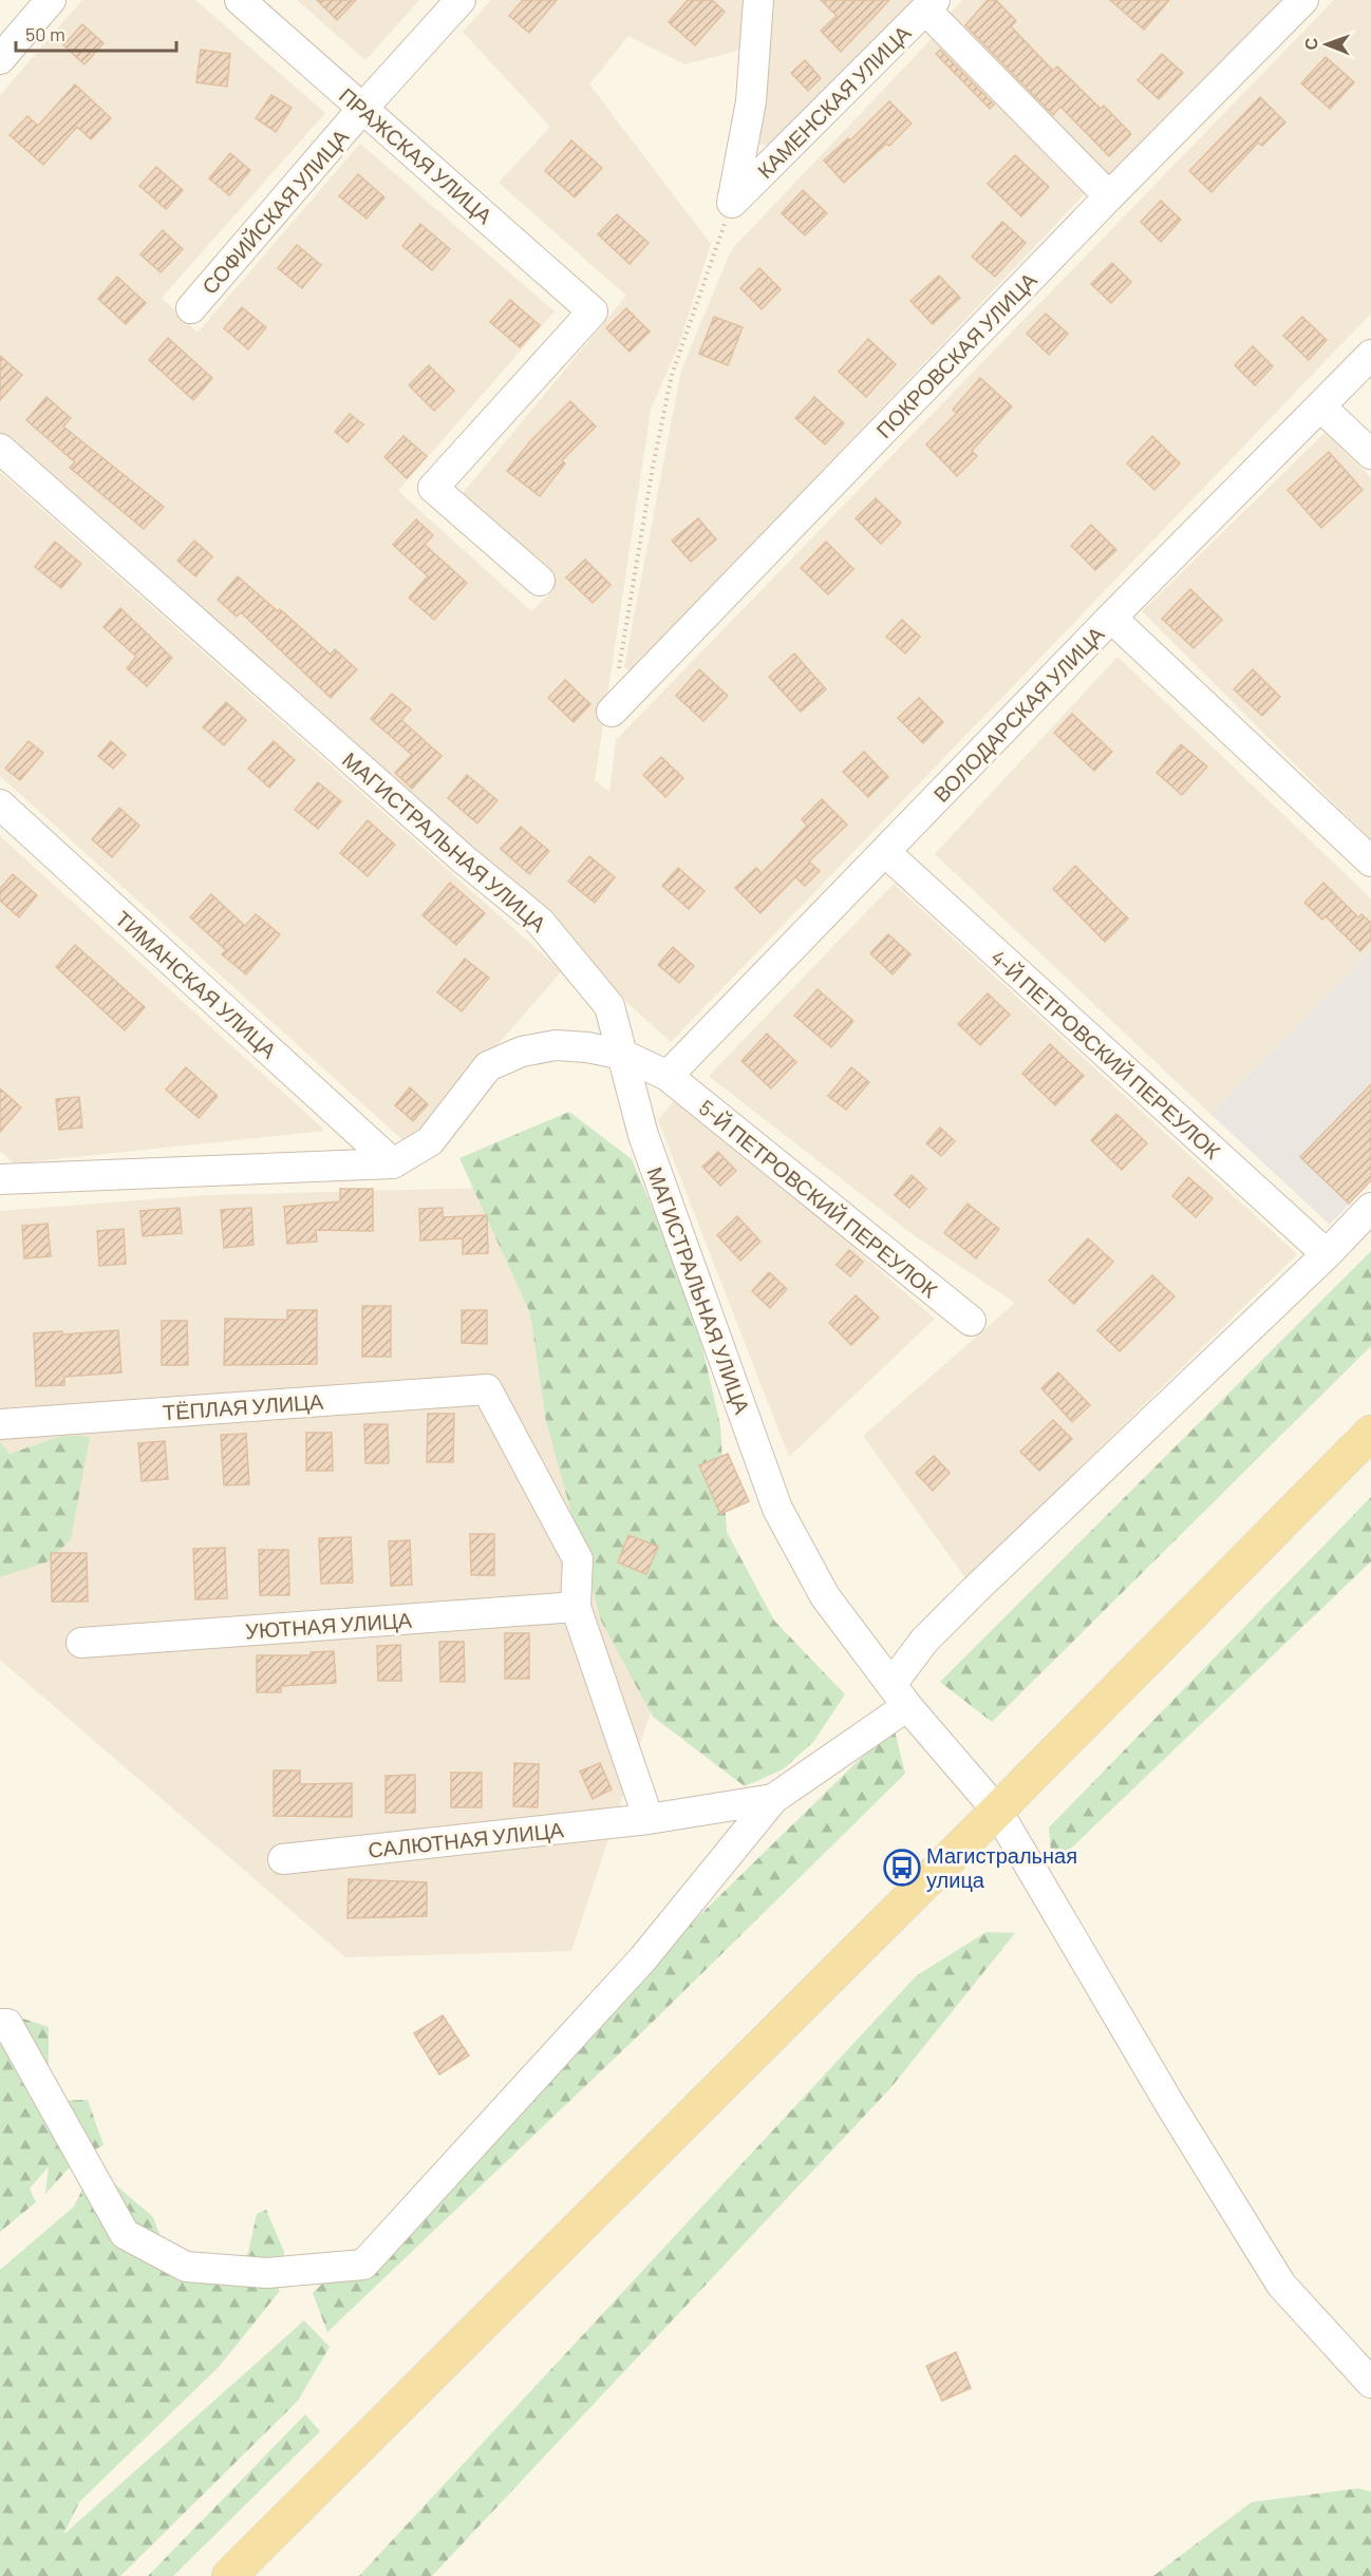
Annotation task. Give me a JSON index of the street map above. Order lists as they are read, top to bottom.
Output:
{
  "streets": {
    "street": [
      "КАМЕНСКАЯ УЛИЦА",
      "ПРАЖСКАЯ УЛИЦА",
      "СОФИЙСКАЯ УЛИЦА",
      "ПОКРОВСКАЯ УЛИЦА",
      "ВОЛОДАРСКАЯ УЛИЦА",
      "МАГИСТРАЛЬНАЯ УЛИЦА",
      "ТИМАНСКАЯ УЛИЦА",
      "4-Й ПЕТРОВСКИЙ ПЕРЕУЛОК",
      "5-Й ПЕТРОВСКИЙ ПЕРЕУЛОК",
      "ТЁПЛАЯ УЛИЦА",
      "УЮТНАЯ УЛИЦА",
      "САЛЮТНАЯ УЛИЦА"
    ]
  },
  "crossings": [
    ["ПРАЖСКАЯ УЛИЦА", "СОФИЙСКАЯ УЛИЦА"],
    ["ВОЛОДАРСКАЯ УЛИЦА", "4-Й ПЕТРОВСКИЙ ПЕРЕУЛОК"],
    ["ВОЛОДАРСКАЯ УЛИЦА", "5-Й ПЕТРОВСКИЙ ПЕРЕУЛОК"],
    ["МАГИСТРАЛЬНАЯ УЛИЦА", "5-Й ПЕТРОВСКИЙ ПЕРЕУЛОК"],
    ["ТИМАНСКАЯ УЛИЦА", "5-Й ПЕТРОВСКИЙ ПЕРЕУЛОК"],
    ["ТЁПЛАЯ УЛИЦА", "УЮТНАЯ УЛИЦА"]
  ],
  "places": {
    "bus stop": ["Магистральная улица"]
  },
  "scale_bar": "50 m",
  "north": "left"
}
